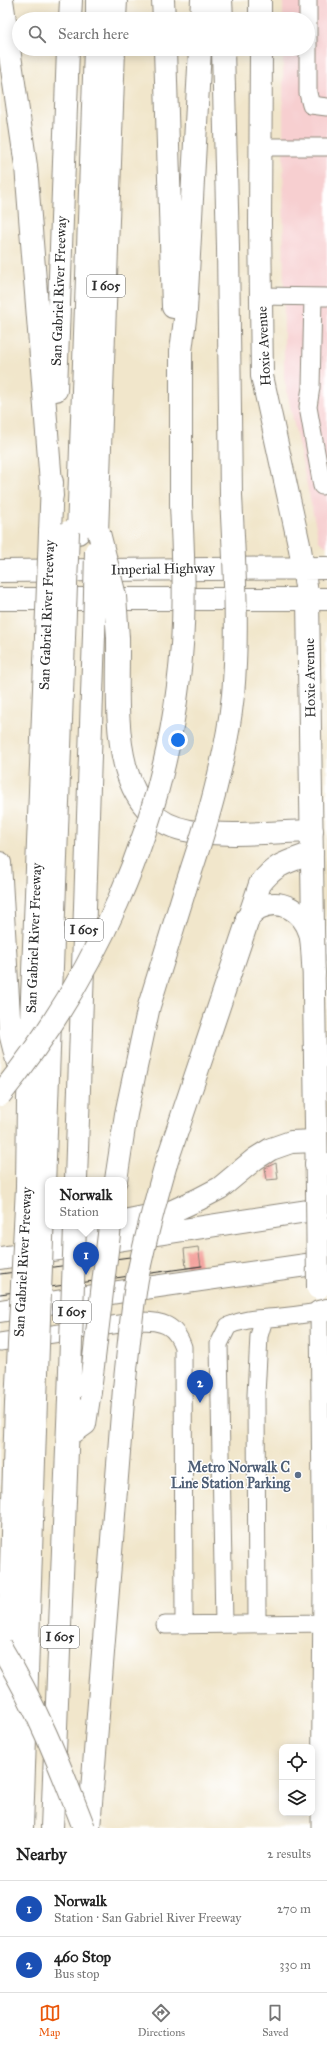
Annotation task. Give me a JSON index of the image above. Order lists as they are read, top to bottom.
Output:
{
  "streets": {
    "main road": [
      "I 605",
      "San Gabriel River Freeway",
      "Hoxie Avenue",
      "Imperial Highway"
    ]
  },
  "crossings": [
    ["Hoxie Avenue", "Imperial Highway"]
  ],
  "places": ["Metro Norwalk C Line Station Parking"],
  "page": {
    "search": "Search here",
    "popup": ["Norwalk", "Station"],
    "pins": ["1", "2"],
    "heading": ["Nearby", "2 results"],
    "list": [
      {
        "mark": "1",
        "name": "Norwalk",
        "note": "Station · San Gabriel River Freeway",
        "value": "270 m"
      },
      {
        "mark": "2",
        "name": "460 Stop",
        "note": "Bus stop",
        "value": "330 m"
      }
    ],
    "nav": ["Map", "Directions", "Saved"]
  }
}
